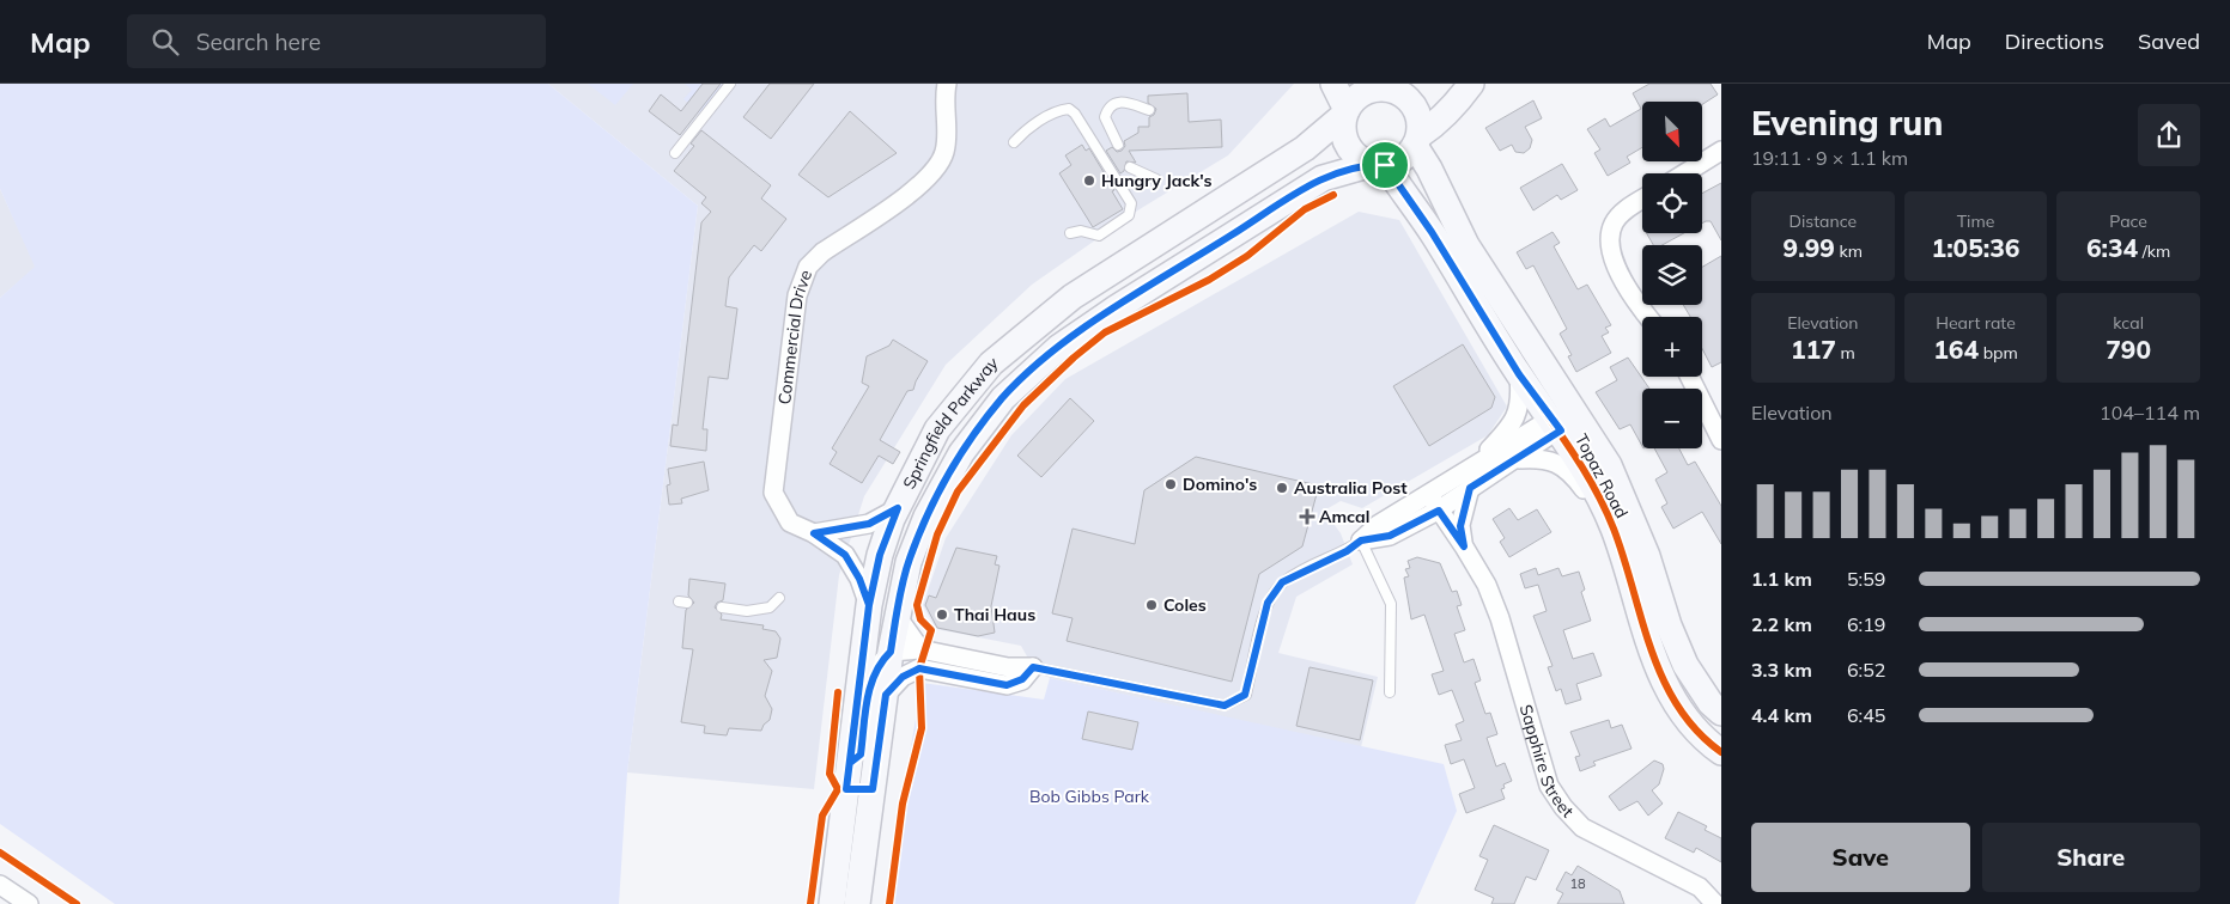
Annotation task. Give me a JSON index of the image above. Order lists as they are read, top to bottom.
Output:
{
  "streets": {
    "main road": ["Springfield Parkway", "Topaz Road"],
    "street": ["Commercial Drive", "Sapphire Street"]
  },
  "crossings": [
    ["Commercial Drive", "Springfield Parkway"],
    ["Springfield Parkway", "Topaz Road"]
  ],
  "parks": ["Bob Gibbs Park"],
  "places": {
    "other": [
      "Hungry Jack's",
      "Domino's",
      "Australia Post",
      "Coles",
      "Thai Haus"
    ],
    "health": ["Amcal"]
  },
  "house_numbers": ["18"],
  "north": "bottom right",
  "page": {
    "header": "Map",
    "search": "Search here",
    "nav": ["Map", "Directions", "Saved"],
    "heading": ["Evening run", "19:11 · 9 × 1.1 km"],
    "map_buttons": ["+", "−"],
    "stats": [
      ["Distance", "9.99 km"],
      ["Time", "1:05:36"],
      ["Pace", "6:34 /km"],
      ["Elevation", "117 m"],
      ["Heart rate", "164 bpm"],
      ["kcal", "790"]
    ],
    "chart": ["Elevation", "104–114 m"],
    "list": [
      {
        "name": "1.1 km",
        "note": "5:59"
      },
      {
        "name": "2.2 km",
        "note": "6:19"
      },
      {
        "name": "3.3 km",
        "note": "6:52"
      },
      {
        "name": "4.4 km",
        "note": "6:45"
      }
    ],
    "buttons": ["Save", "Share"]
  }
}
